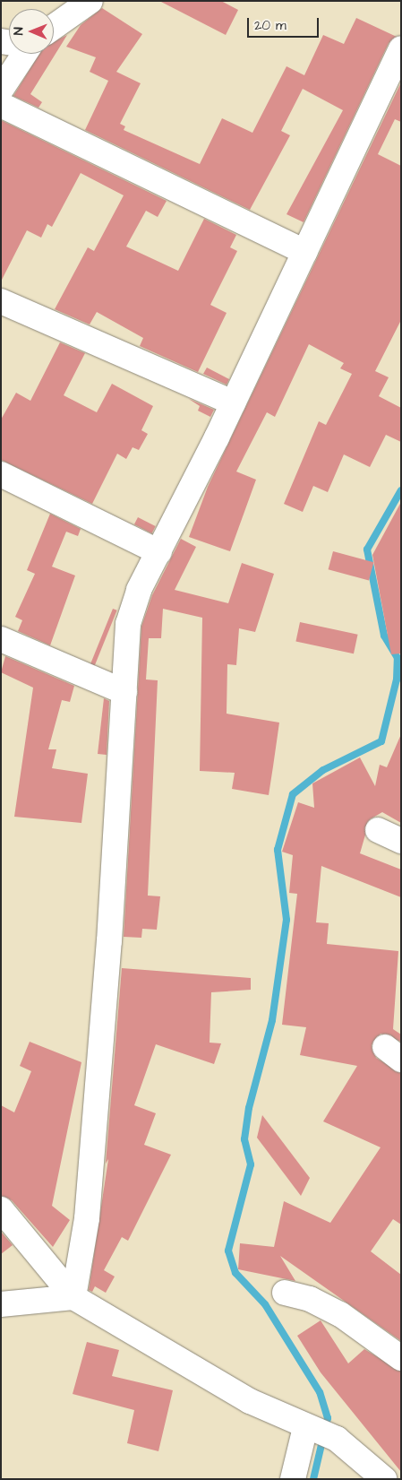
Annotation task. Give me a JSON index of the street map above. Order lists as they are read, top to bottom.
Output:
{
  "scale_bar": "20 m",
  "north": "left"
}
